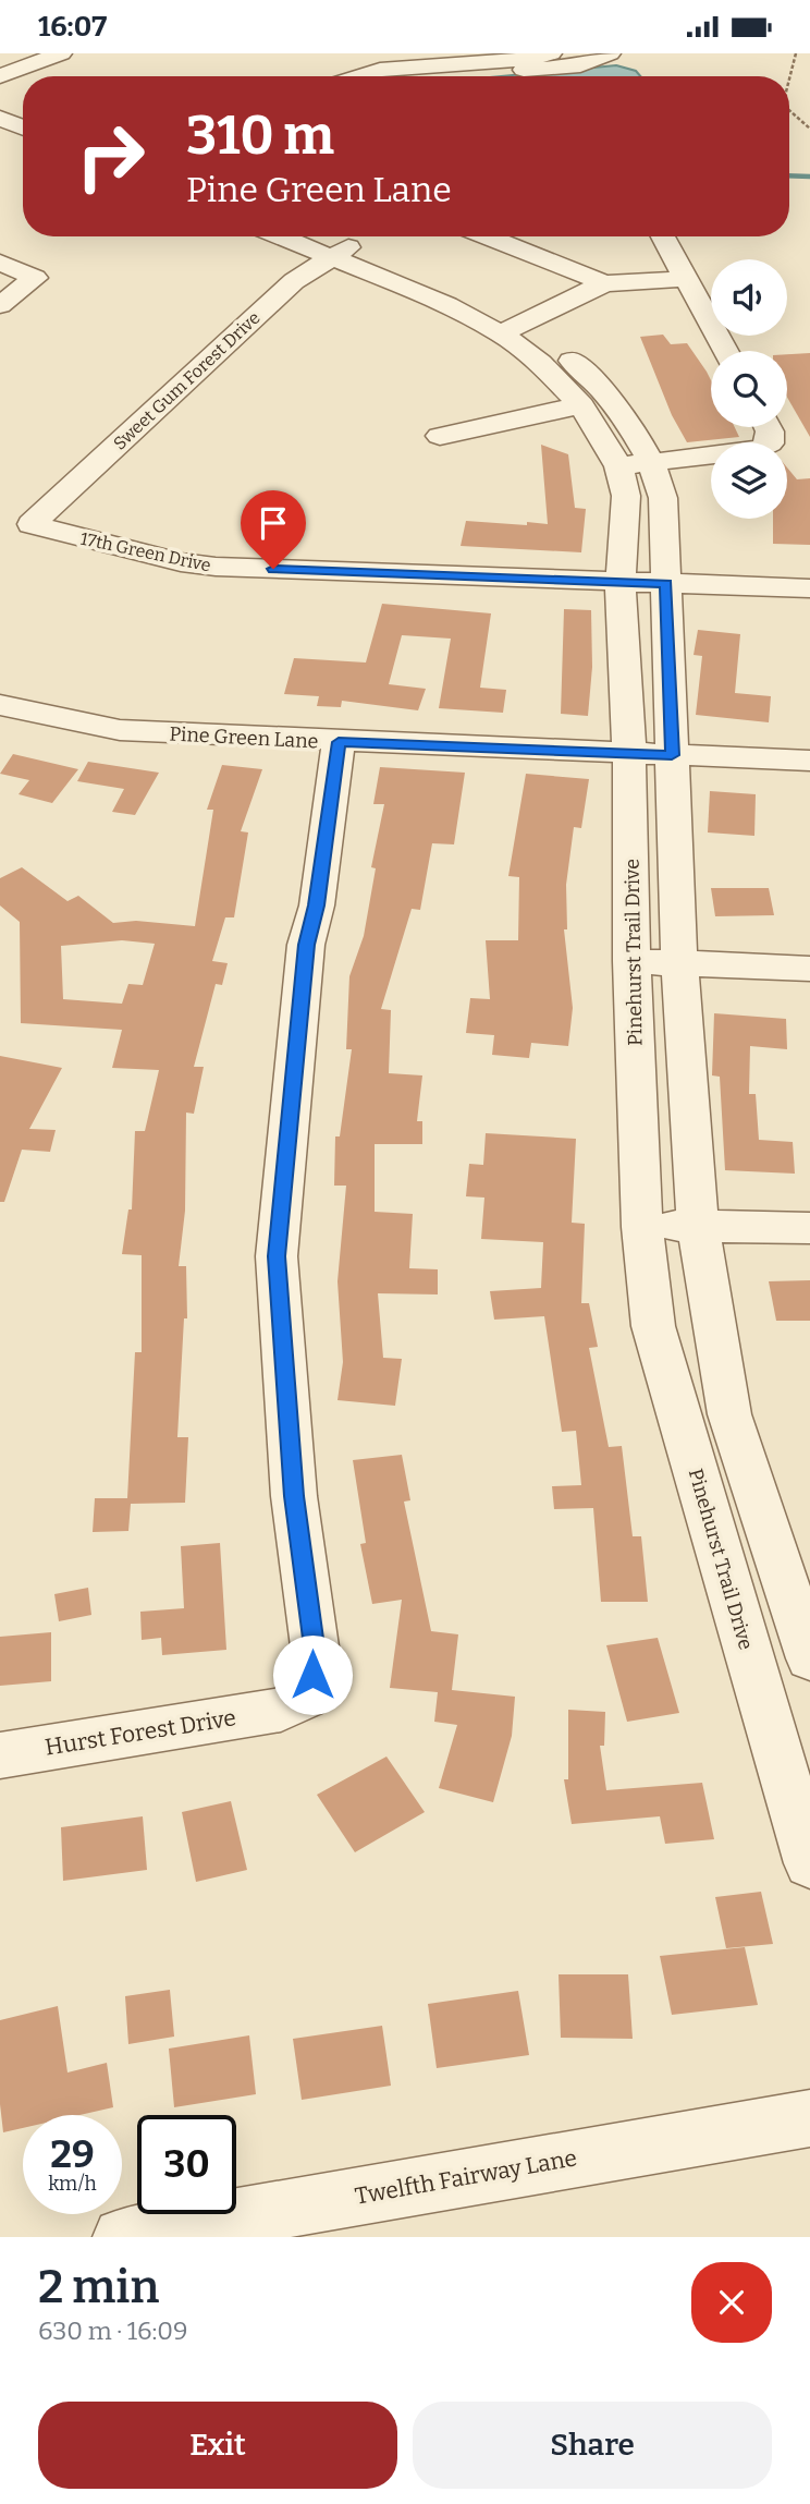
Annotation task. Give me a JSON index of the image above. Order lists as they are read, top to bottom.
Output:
{
  "streets": {
    "street": [
      "Sweet Gum Forest Drive",
      "17th Green Drive",
      "Pine Green Lane",
      "Pinehurst Trail Drive",
      "Hurst Forest Drive",
      "Twelfth Fairway Lane"
    ]
  },
  "crossings": [
    ["Sweet Gum Forest Drive", "17th Green Drive"],
    ["Sweet Gum Forest Drive", "Pinehurst Trail Drive"],
    ["17th Green Drive", "Pinehurst Trail Drive"],
    ["Pine Green Lane", "Pinehurst Trail Drive"],
    ["Pine Green Lane", "Hurst Forest Drive"]
  ],
  "page": {
    "status": "16:07",
    "turn": ["310 m", "Pine Green Lane"],
    "speed": "29 km/h",
    "limit": "30",
    "heading": ["2 min", "630 m · 16:09"],
    "buttons": ["Exit", "Share"]
  }
}
